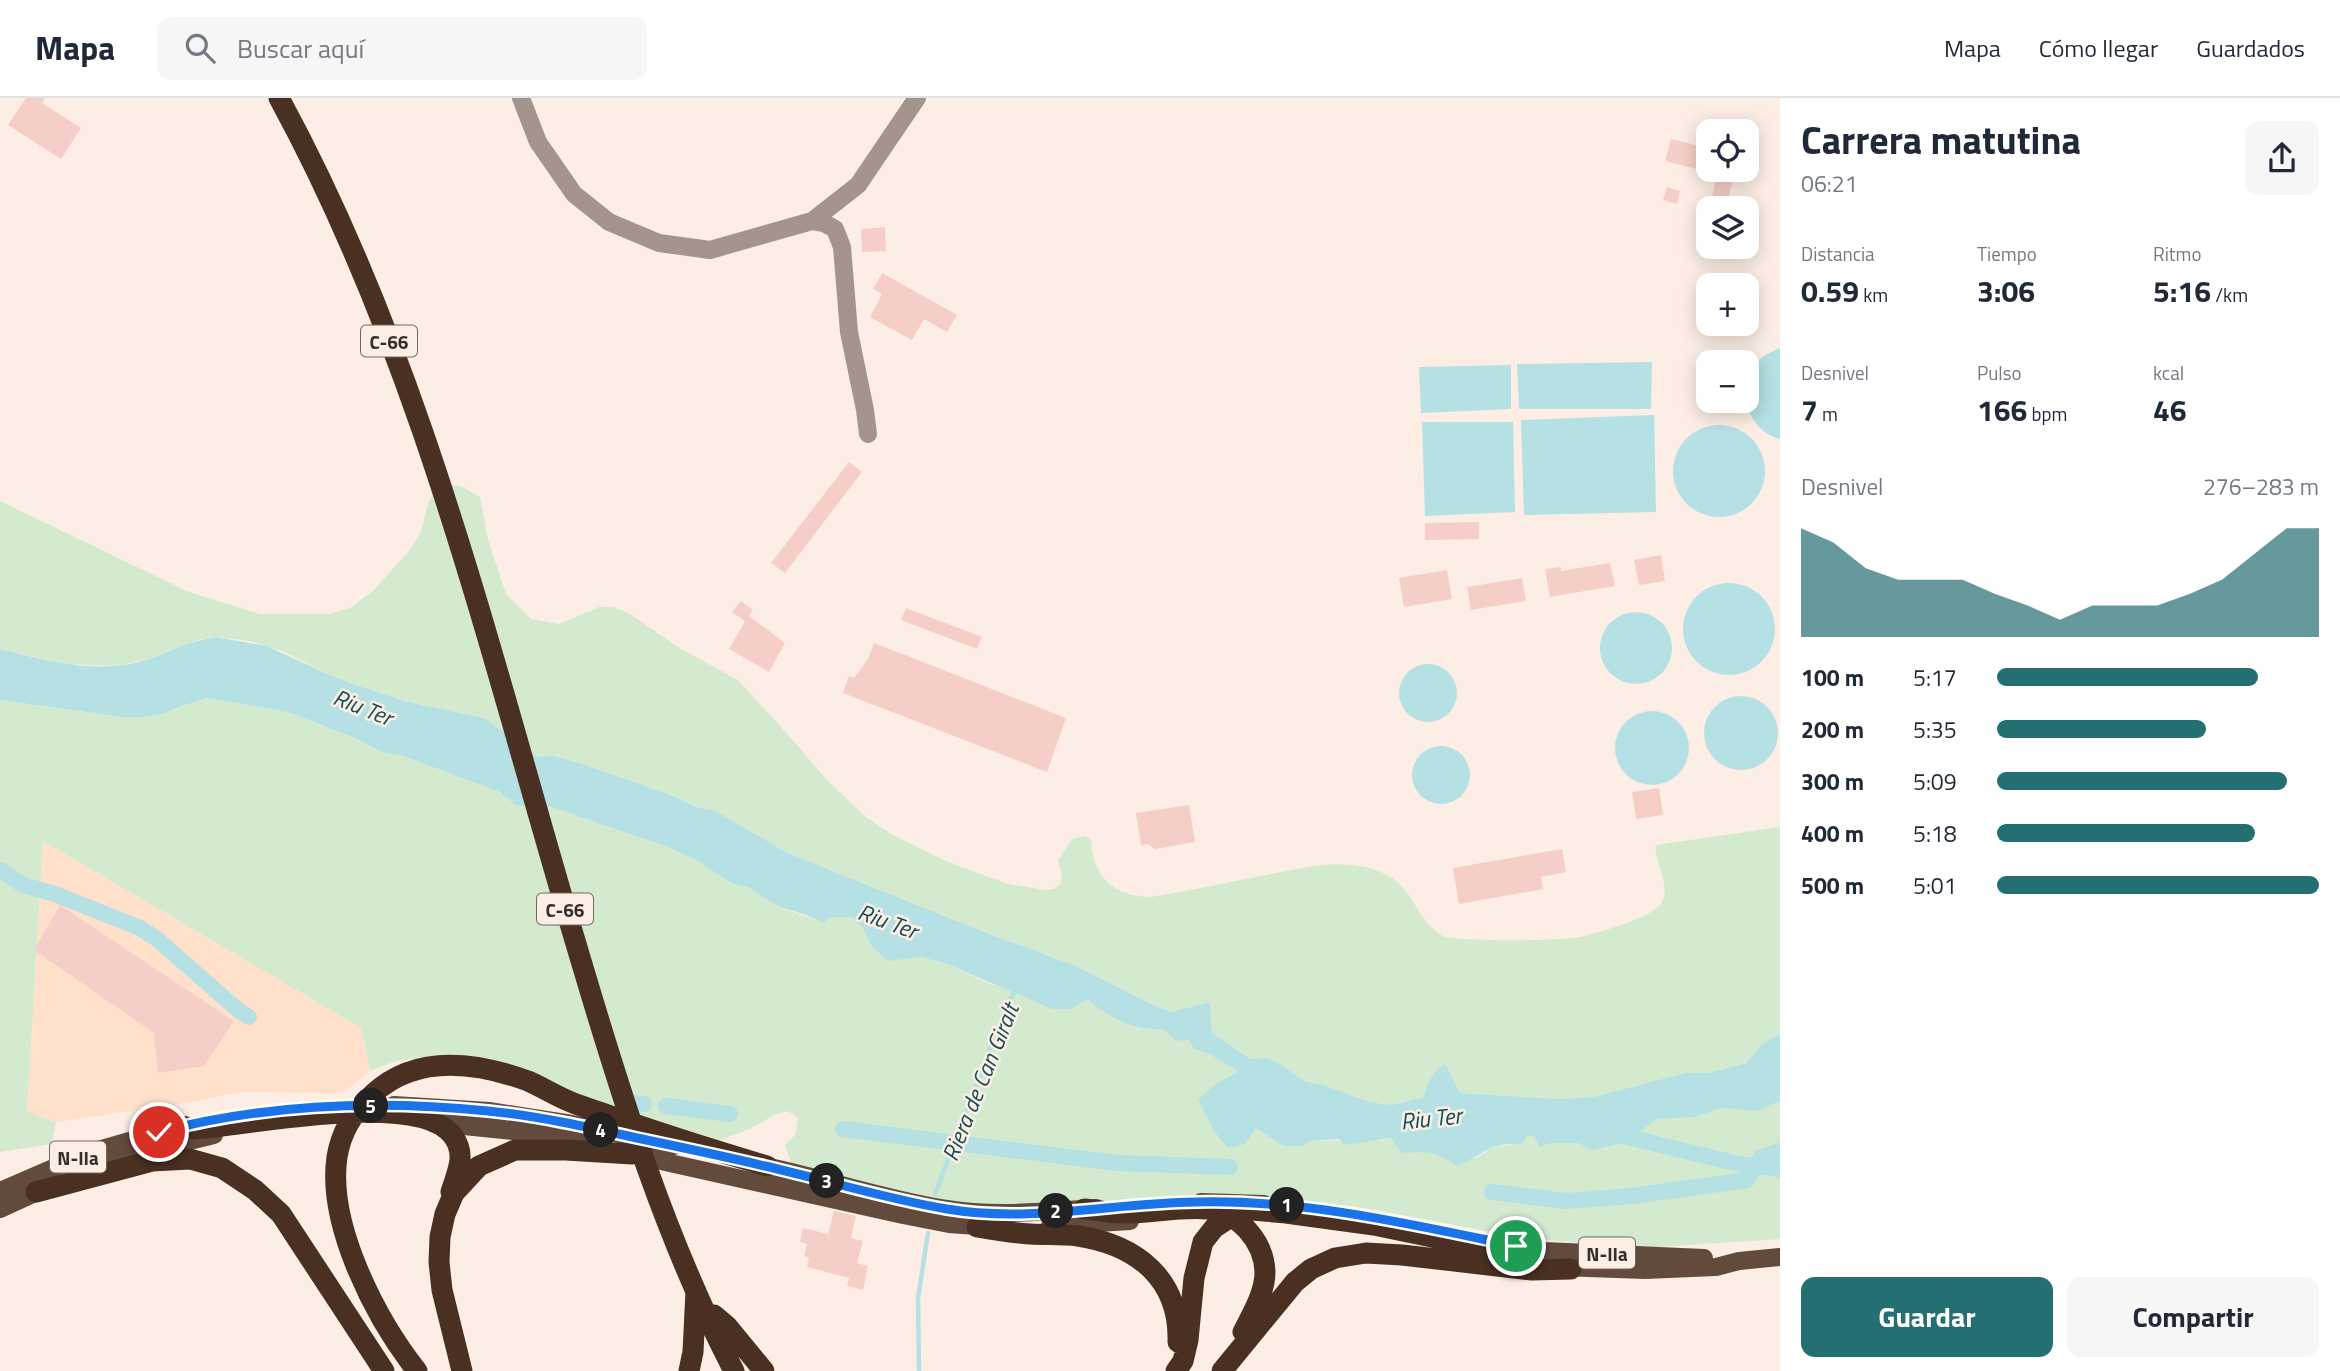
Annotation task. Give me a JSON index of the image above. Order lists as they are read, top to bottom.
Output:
{
  "streets": {
    "highway": ["C-66"],
    "main road": ["N-IIa"]
  },
  "water": ["Riu Ter", "Riera de Can Giralt"],
  "page": {
    "header": "Mapa",
    "search": "Buscar aquí",
    "nav": ["Mapa", "Cómo llegar", "Guardados"],
    "heading": ["Carrera matutina", "06:21"],
    "map_buttons": ["+", "−"],
    "stats": [
      ["Distancia", "0.59 km"],
      ["Tiempo", "3:06"],
      ["Ritmo", "5:16 /km"],
      ["Desnivel", "7 m"],
      ["Pulso", "166 bpm"],
      ["kcal", "46"]
    ],
    "chart": ["Desnivel", "276–283 m"],
    "list": [
      {
        "name": "100 m",
        "note": "5:17"
      },
      {
        "name": "200 m",
        "note": "5:35"
      },
      {
        "name": "300 m",
        "note": "5:09"
      },
      {
        "name": "400 m",
        "note": "5:18"
      },
      {
        "name": "500 m",
        "note": "5:01"
      }
    ],
    "pins": [
      "5",
      "4",
      "3",
      "1",
      "2"
    ],
    "buttons": ["Guardar", "Compartir"]
  }
}
